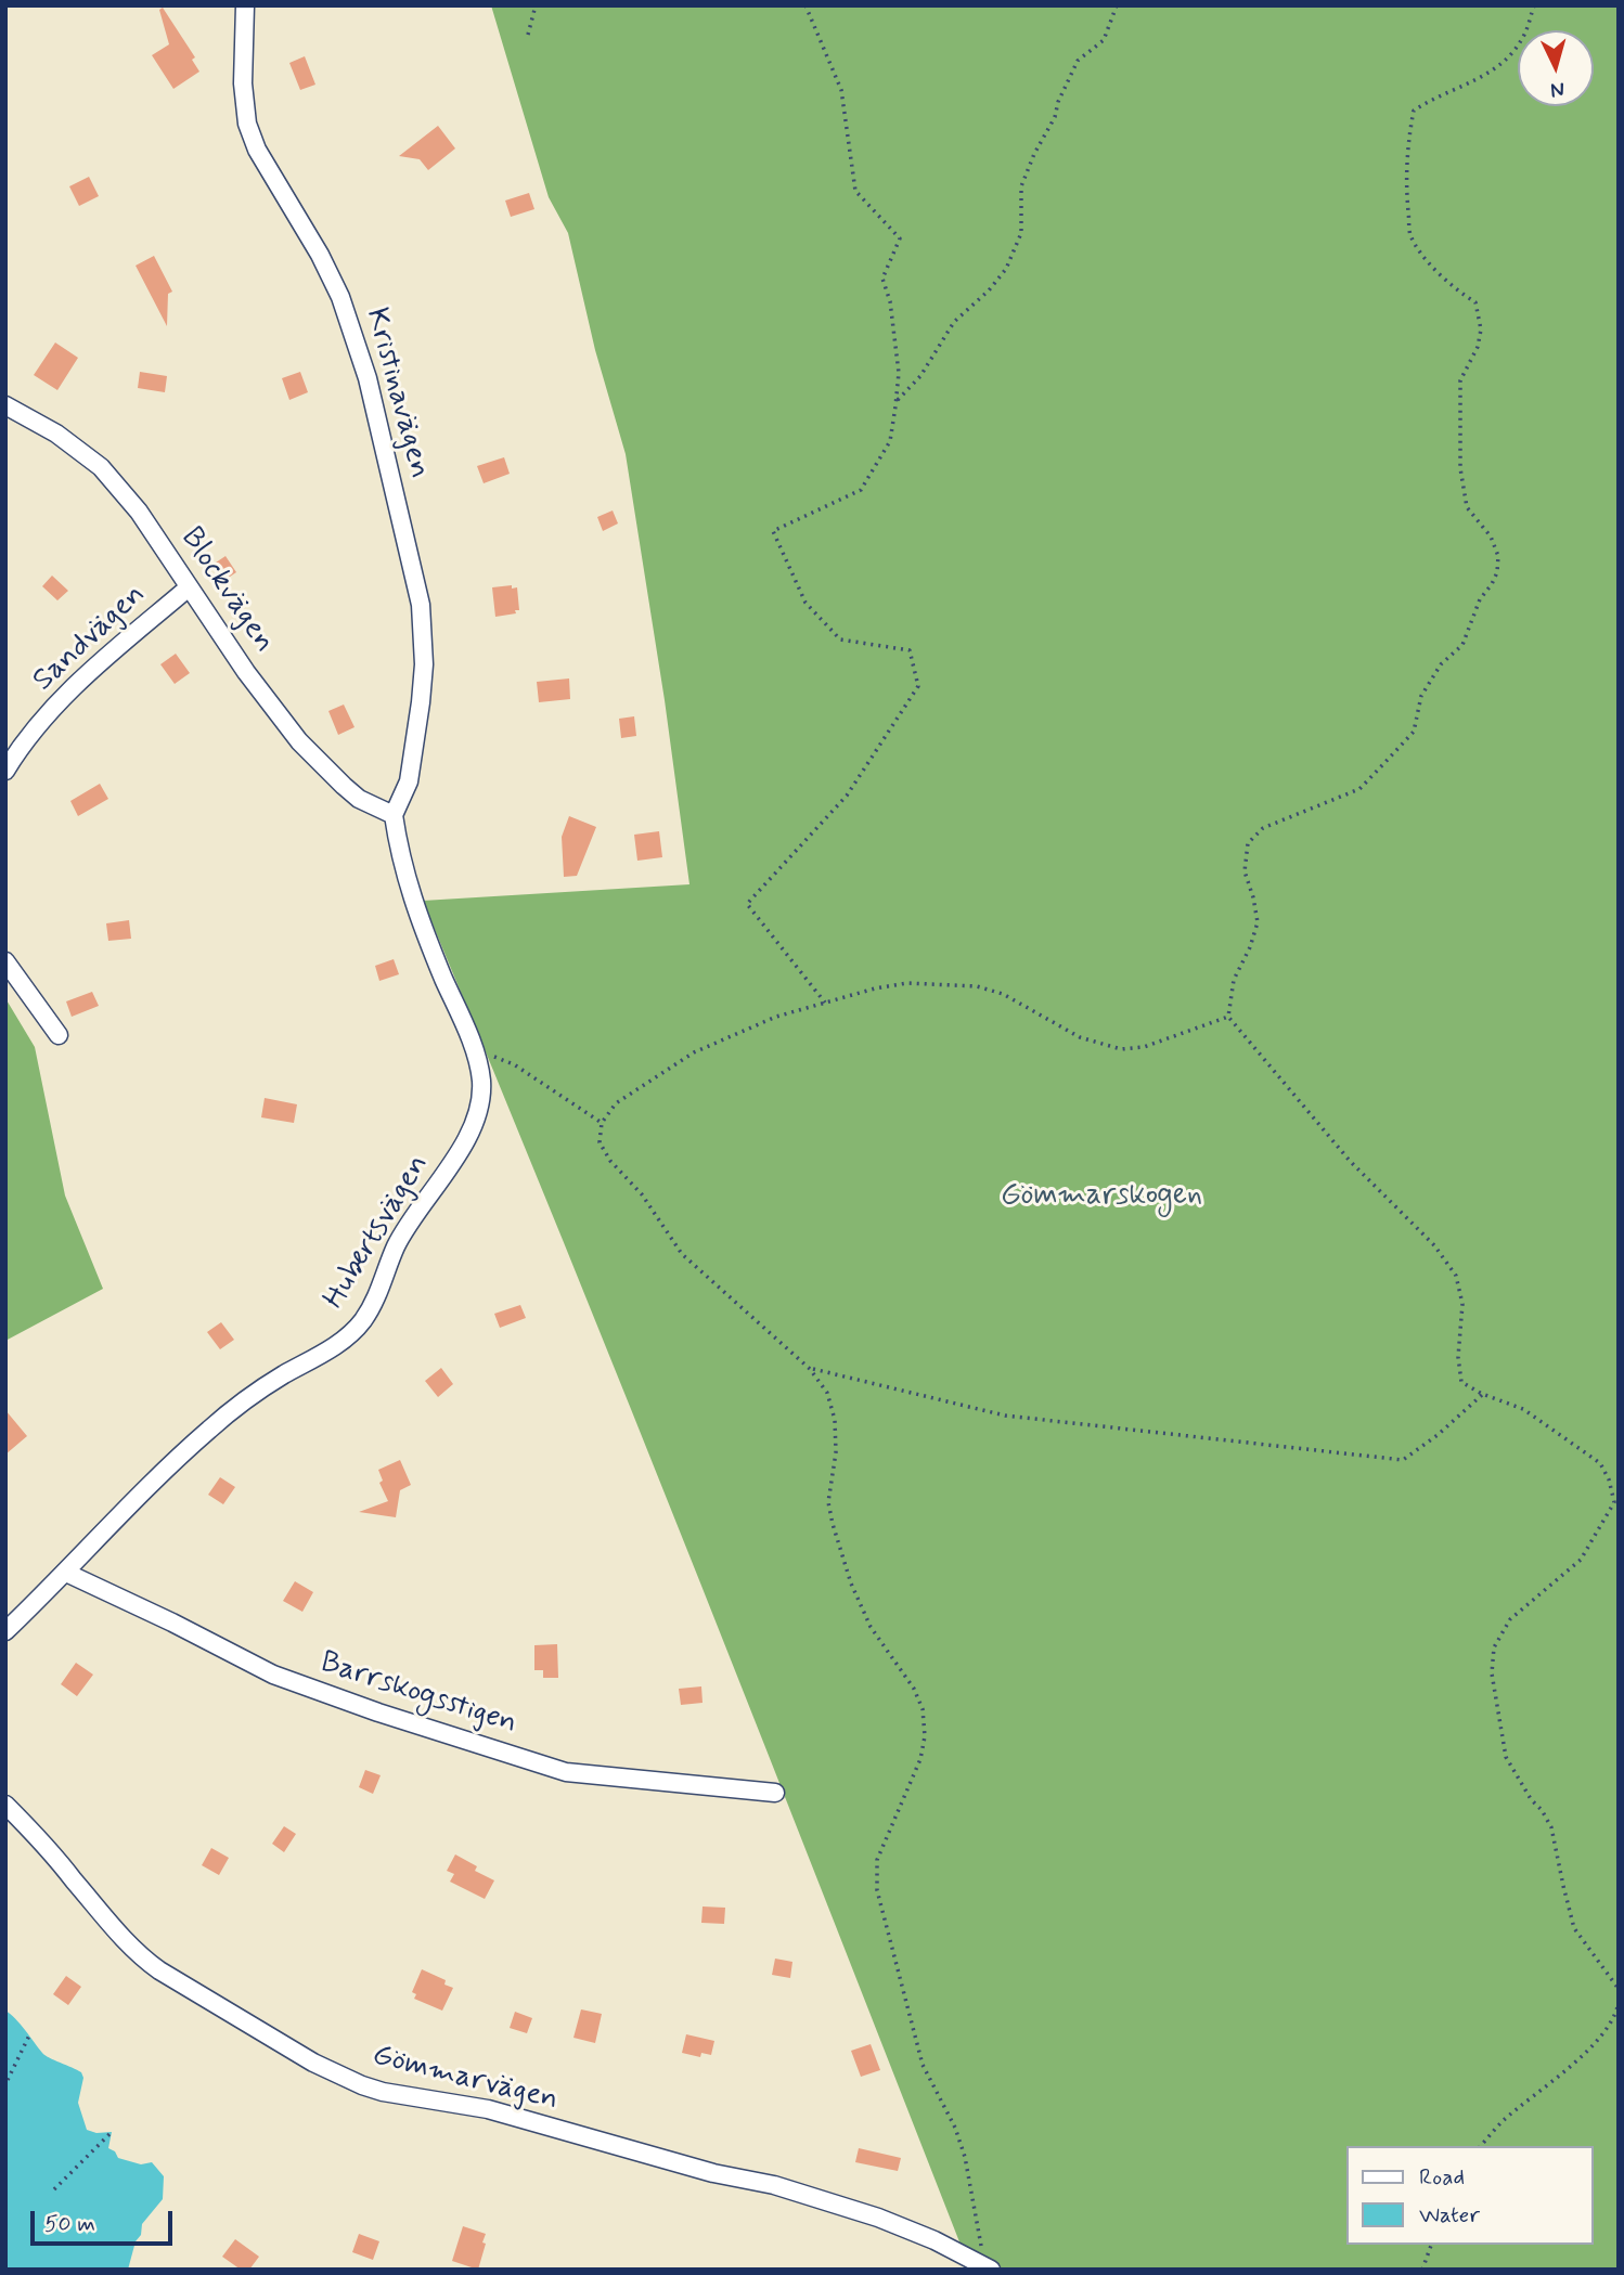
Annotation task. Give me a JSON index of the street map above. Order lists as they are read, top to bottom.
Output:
{
  "streets": {
    "street": [
      "Kristinavägen",
      "Blockvägen",
      "Sandvägen",
      "Hubertsvägen",
      "Barrskogsstigen",
      "Gömmarvägen"
    ]
  },
  "crossings": [
    ["Kristinavägen", "Blockvägen"],
    ["Kristinavägen", "Hubertsvägen"],
    ["Blockvägen", "Sandvägen"],
    ["Blockvägen", "Hubertsvägen"],
    ["Hubertsvägen", "Barrskogsstigen"]
  ],
  "parks": ["Gömmarskogen"],
  "legend": ["Road", "Water"],
  "scale_bar": "50 m",
  "north": "bottom"
}
